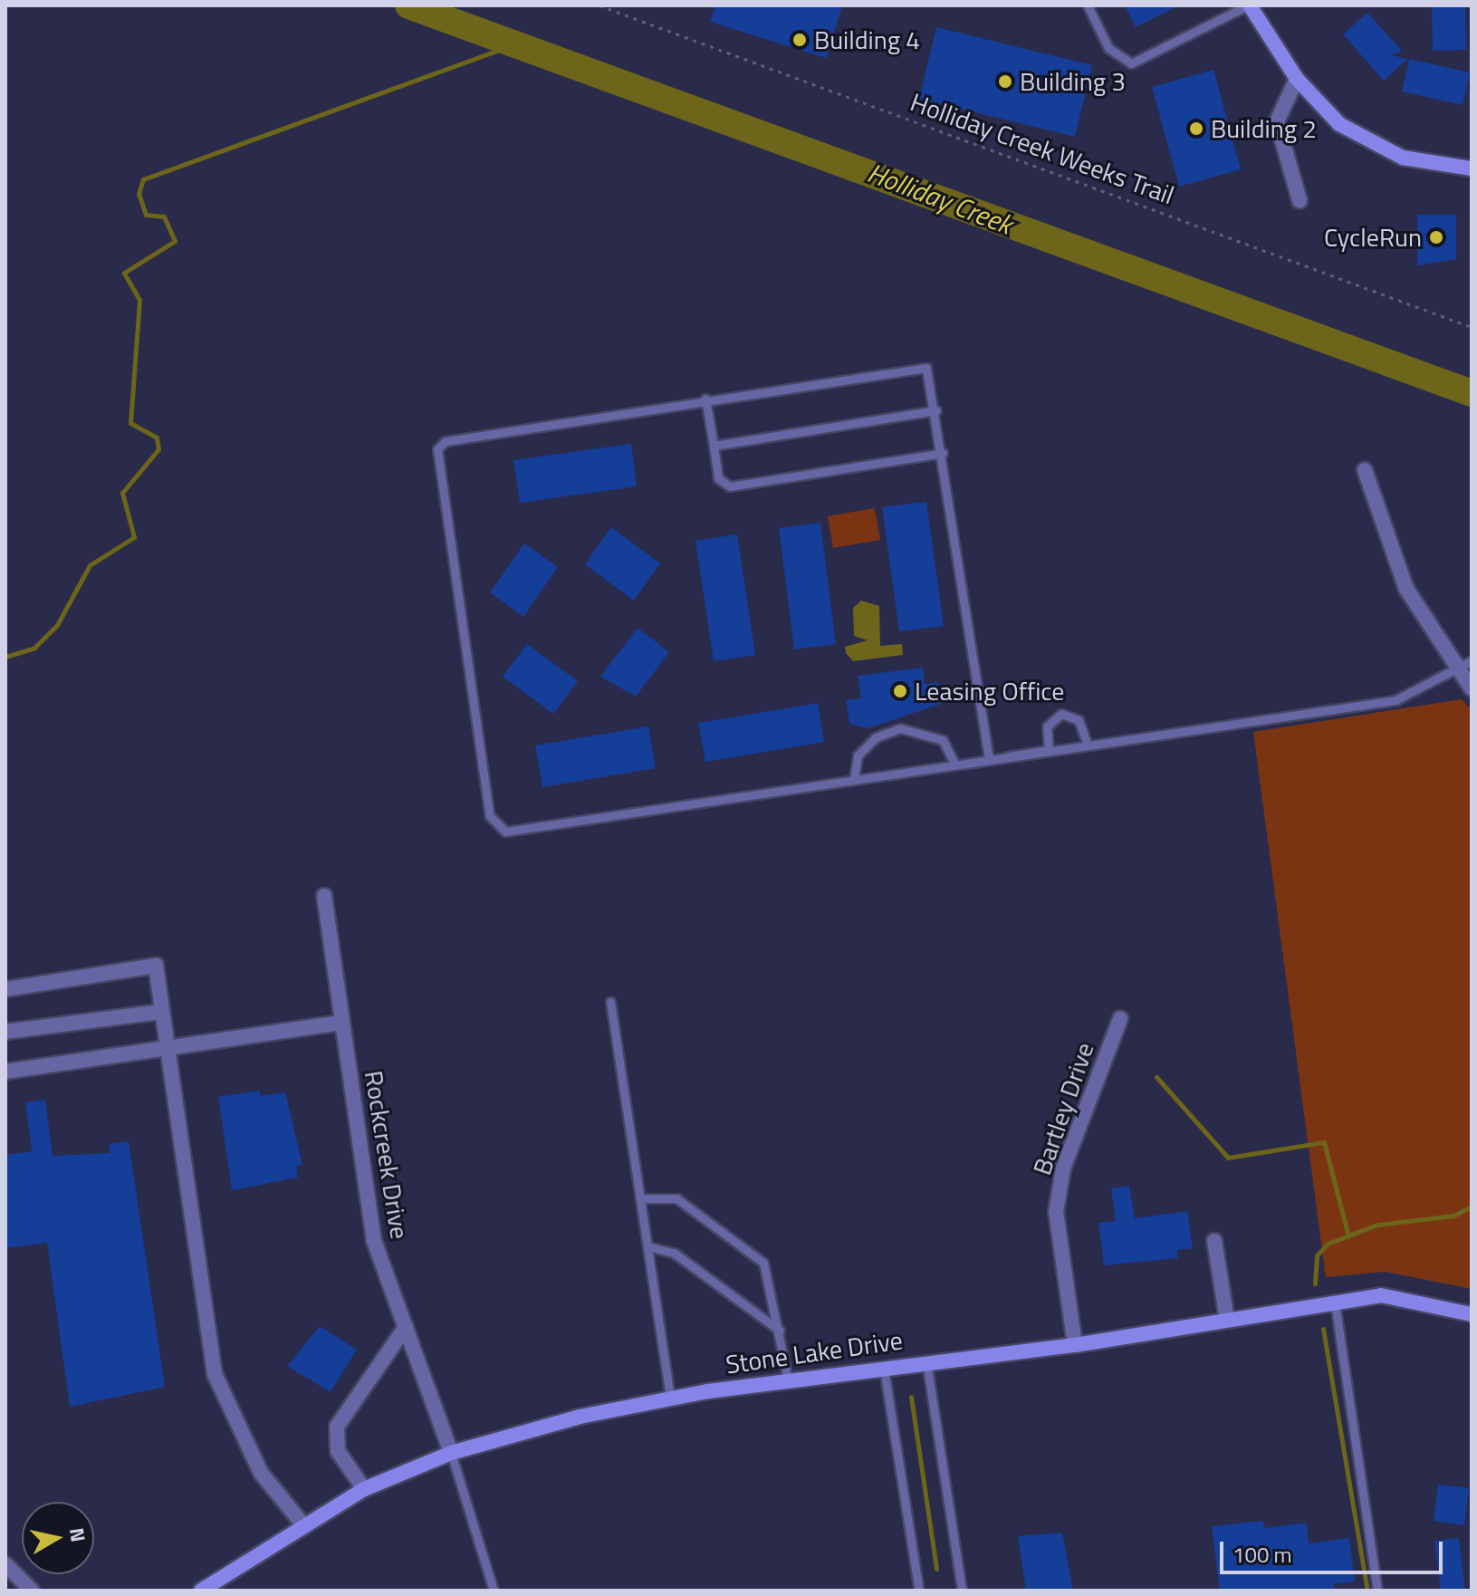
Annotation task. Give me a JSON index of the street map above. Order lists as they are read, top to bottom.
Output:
{
  "streets": {
    "street": ["Bartley Drive", "Rockcreek Drive", "Stone Lake Drive"],
    "path": ["Holliday Creek Weeks Trail"]
  },
  "crossings": [
    ["Bartley Drive", "Stone Lake Drive"],
    ["Rockcreek Drive", "Stone Lake Drive"]
  ],
  "water": ["Holliday Creek"],
  "places": [
    "Building 4",
    "Building 3",
    "Building 2",
    "CycleRun",
    "Leasing Office"
  ],
  "scale_bar": "100 m",
  "north": "right"
}
